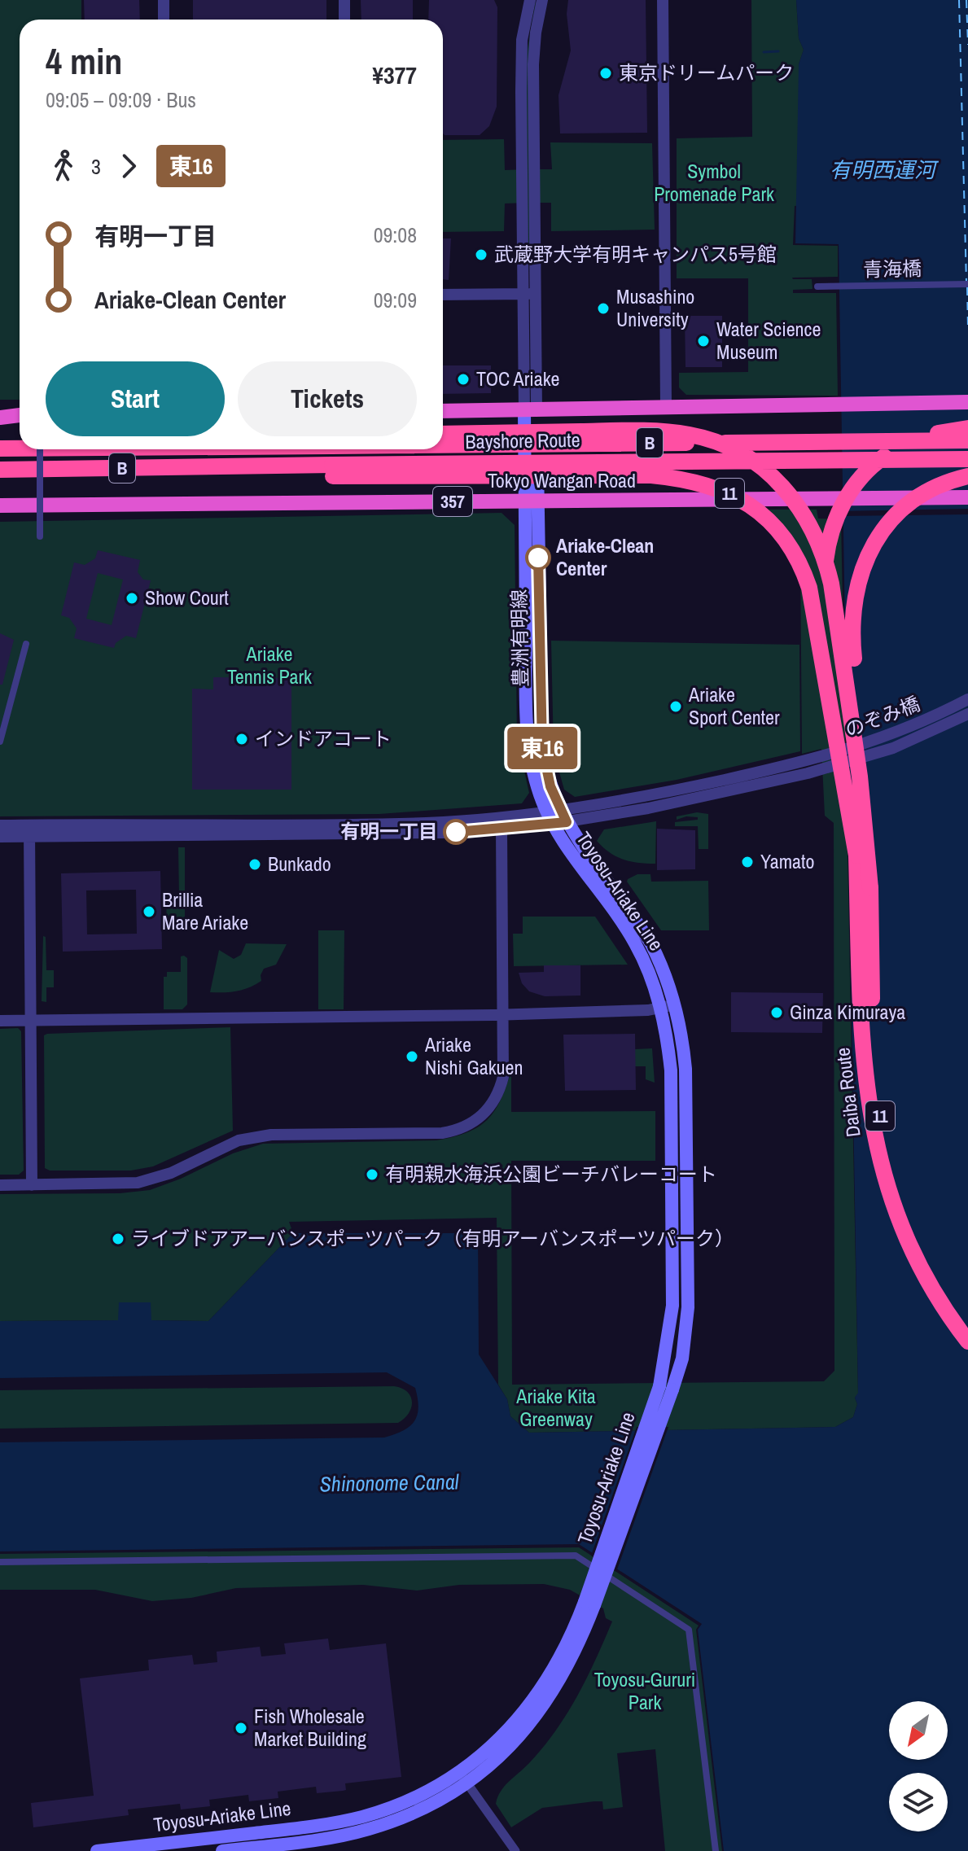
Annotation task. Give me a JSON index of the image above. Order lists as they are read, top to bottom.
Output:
{
  "streets": {
    "highway": [
      "Bayshore Route",
      "B",
      "Tokyo Wangan Road",
      "11",
      "357",
      "Daiba Route"
    ],
    "main road": ["豊洲有明線", "Toyosu-Ariake Line"],
    "street": ["青海橋", "のぞみ橋"]
  },
  "crossings": [
    ["Bayshore Route", "11"],
    ["Tokyo Wangan Road", "豊洲有明線"],
    ["11", "Daiba Route"],
    ["豊洲有明線", "Toyosu-Ariake Line"]
  ],
  "water": ["有明西運河", "Shinonome Canal"],
  "parks": [
    "Symbol Promenade Park",
    "Ariake Tennis Park",
    "Ariake Kita Greenway",
    "Toyosu-Gururi Park"
  ],
  "places": [
    "東京ドリームパーク",
    "武蔵野大学有明キャンパス5号館",
    "Musashino University",
    "Water Science Museum",
    "TOC Ariake",
    "Ariake-Clean Center",
    "Show Court",
    "Ariake Sport Center",
    "インドアコート",
    "有明一丁目",
    "Yamato",
    "Bunkado",
    "Brillia Mare Ariake",
    "Ginza Kimuraya",
    "Ariake Nishi Gakuen",
    "有明親水海浜公園ビーチバレーコート",
    "ライブドアアーバンスポーツパーク（有明アーバンスポーツパーク）",
    "Fish Wholesale Market Building"
  ],
  "lines": ["bus line 東16"],
  "north": "bottom left",
  "page": {
    "on_map": "東16",
    "heading": ["4 min", "09:05 – 09:09 · Bus", "¥377"],
    "legs": ["3", "東16"],
    "list": [
      {
        "name": "有明一丁目",
        "value": "09:08"
      },
      {
        "name": "Ariake-Clean Center",
        "value": "09:09"
      }
    ],
    "buttons": ["Start", "Tickets"]
  }
}
